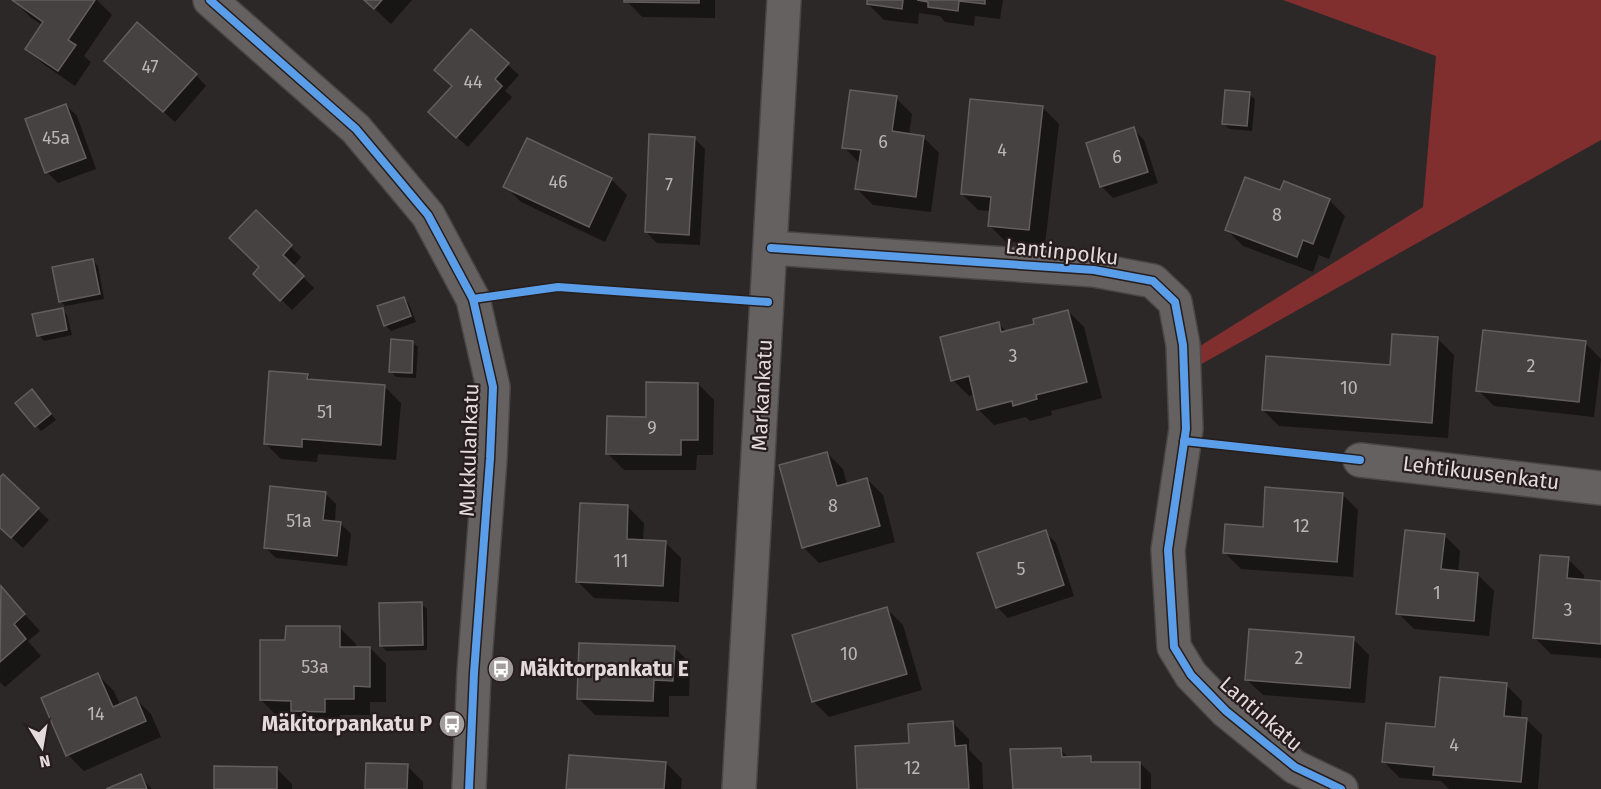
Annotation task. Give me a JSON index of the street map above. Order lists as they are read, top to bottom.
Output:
{
  "streets": {
    "street": [
      "Lantinpolku",
      "Markankatu",
      "Mukkulankatu",
      "Lehtikuusenkatu",
      "Lantinkatu"
    ]
  },
  "crossings": [
    ["Lantinpolku", "Markankatu"],
    ["Lantinpolku", "Lantinkatu"]
  ],
  "places": {
    "bus stop": ["Mäkitorpankatu E", "Mäkitorpankatu P"]
  },
  "house_numbers": [
    "47",
    "44",
    "45a",
    "6",
    "4",
    "6",
    "46",
    "7",
    "8",
    "3",
    "2",
    "10",
    "51",
    "9",
    "8",
    "51a",
    "12",
    "11",
    "5",
    "1",
    "3",
    "10",
    "2",
    "53a",
    "14",
    "4",
    "12"
  ],
  "north": "bottom"
}
